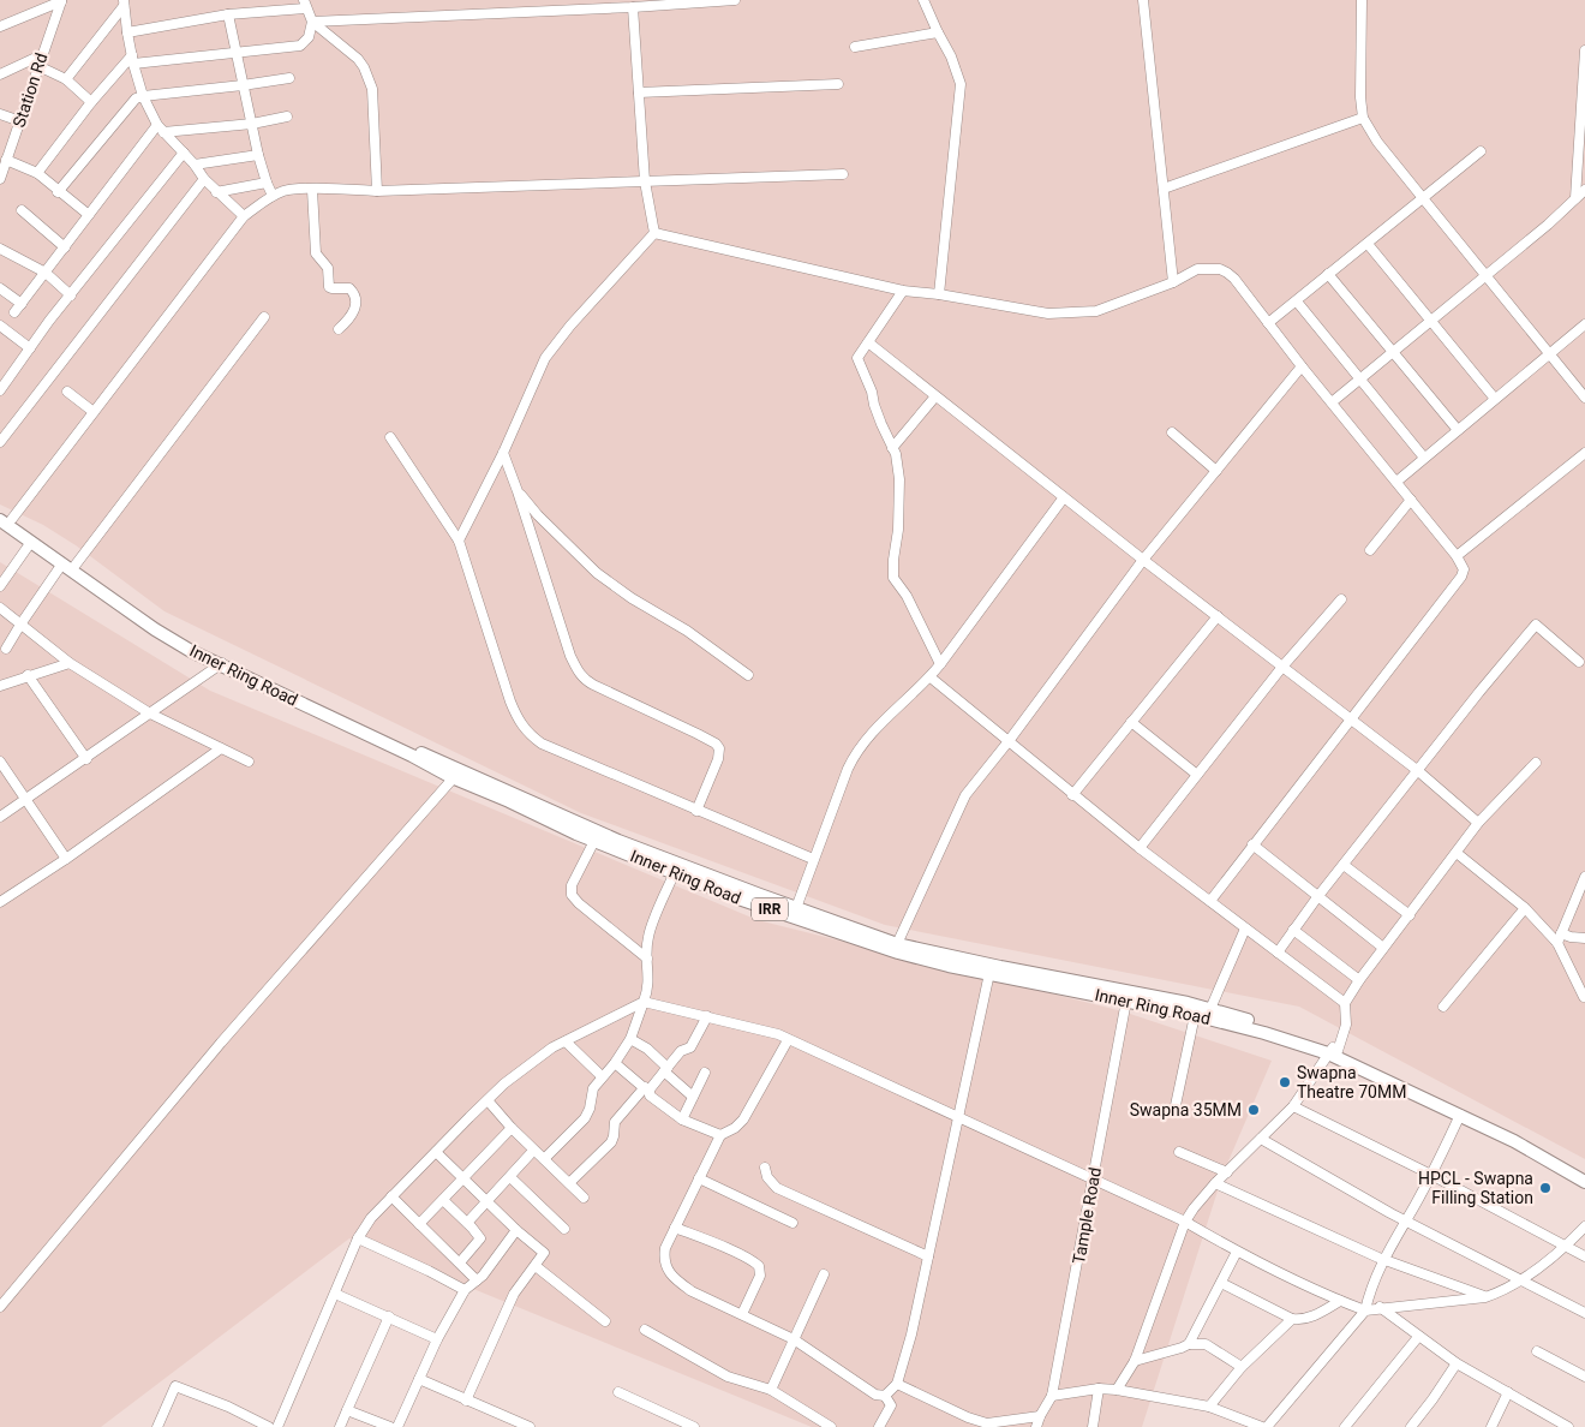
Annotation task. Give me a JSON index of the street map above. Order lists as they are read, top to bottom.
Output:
{
  "streets": {
    "main road": ["Inner Ring Road", "IRR"],
    "street": ["Station Rd", "Tample Road"]
  },
  "crossings": [
    ["Inner Ring Road", "Tample Road"]
  ],
  "places": ["Swapna Theatre 70MM", "Swapna 35MM", "HPCL - Swapna Filling Station"]
}
